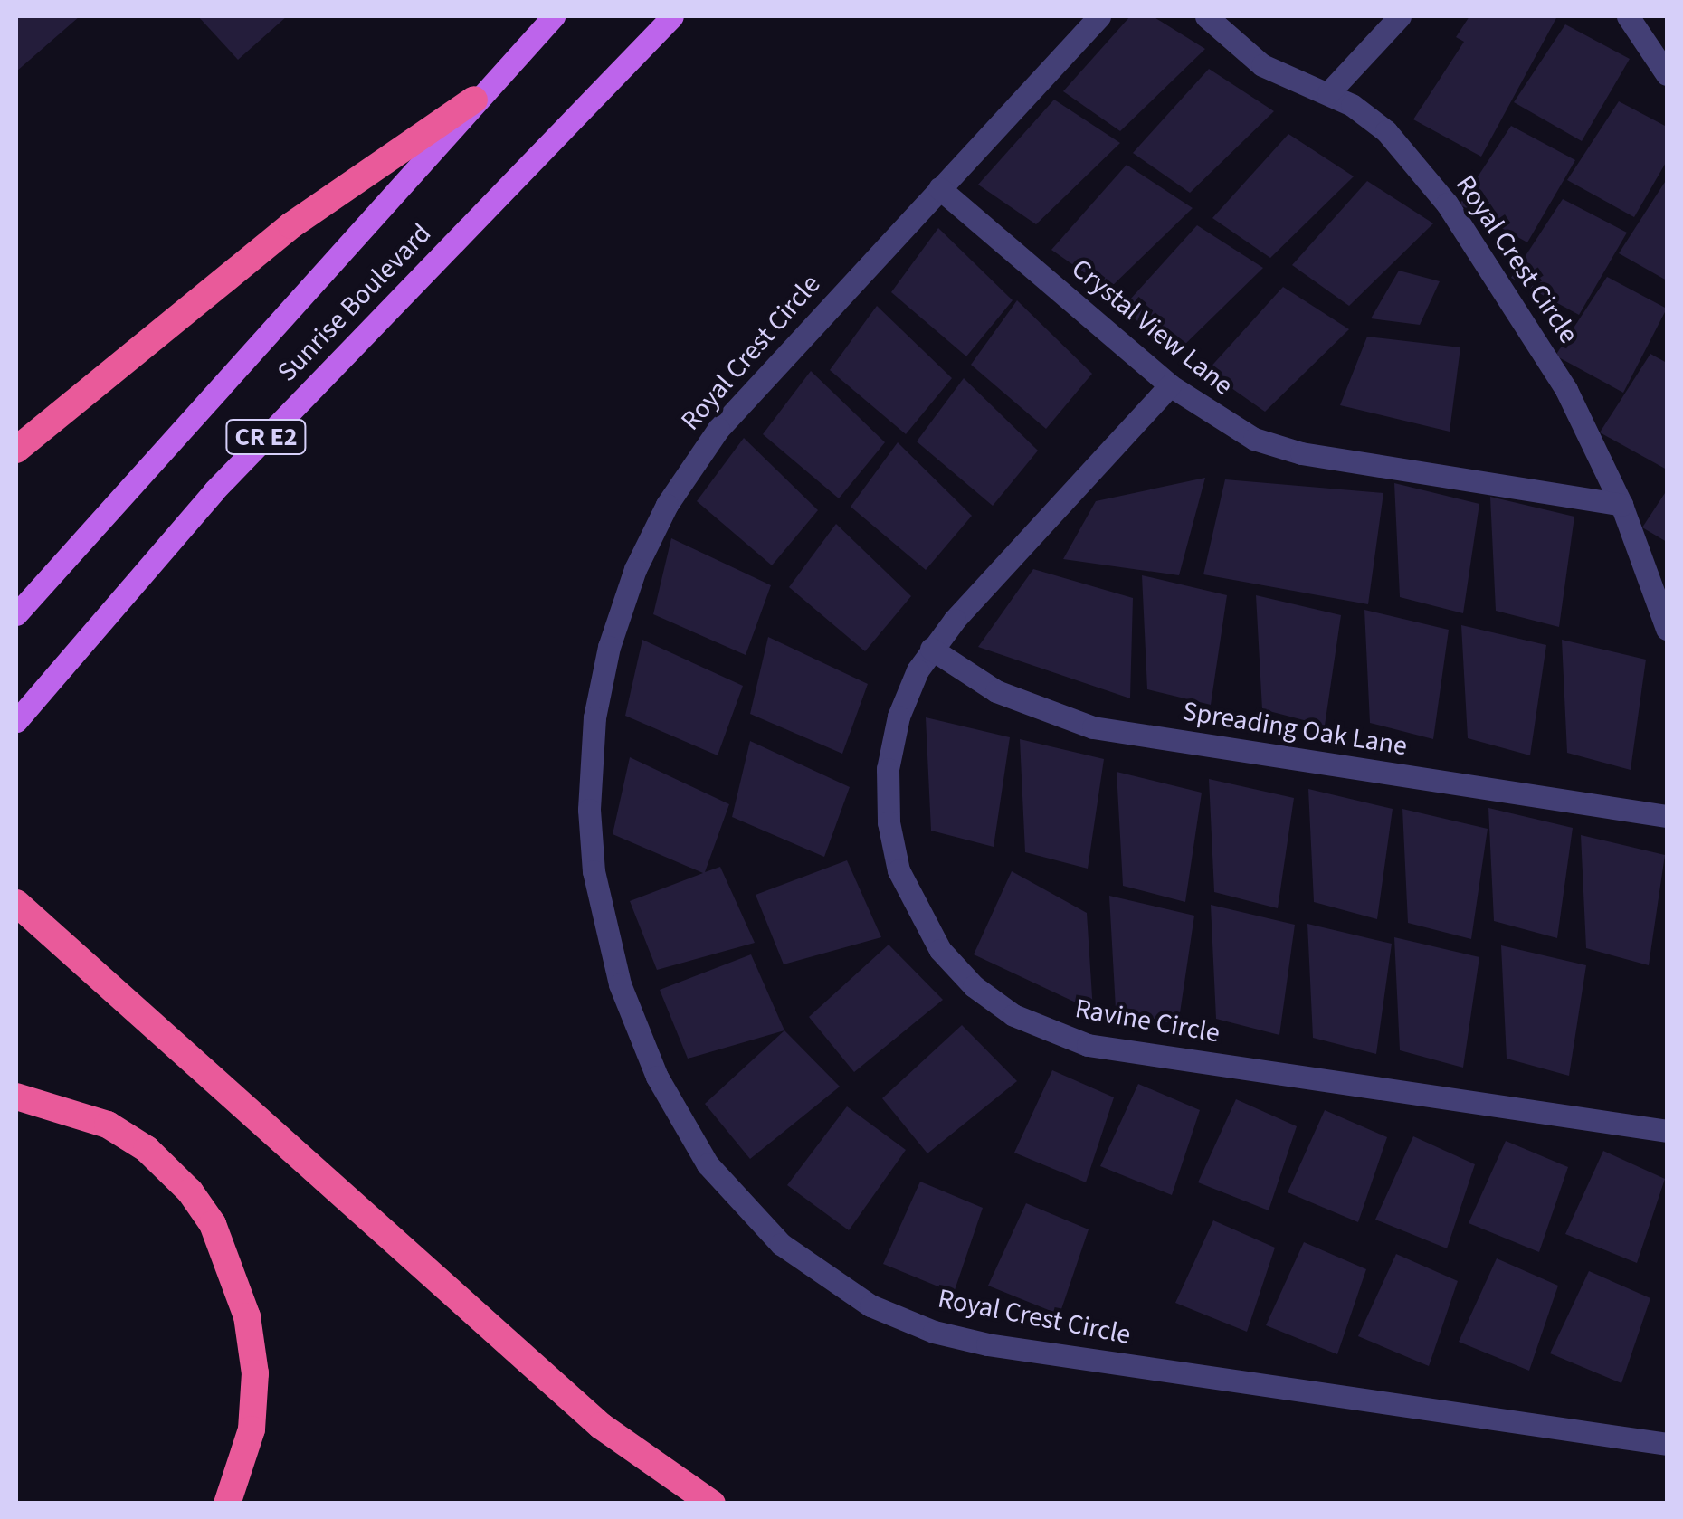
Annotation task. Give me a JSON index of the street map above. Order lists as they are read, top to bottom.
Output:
{
  "streets": {
    "main road": ["Sunrise Boulevard", "CR E2"],
    "street": [
      "Royal Crest Circle",
      "Crystal View Lane",
      "Spreading Oak Lane",
      "Ravine Circle"
    ]
  },
  "crossings": [
    ["Royal Crest Circle", "Crystal View Lane"],
    ["Crystal View Lane", "Ravine Circle"],
    ["Spreading Oak Lane", "Ravine Circle"]
  ]
}
